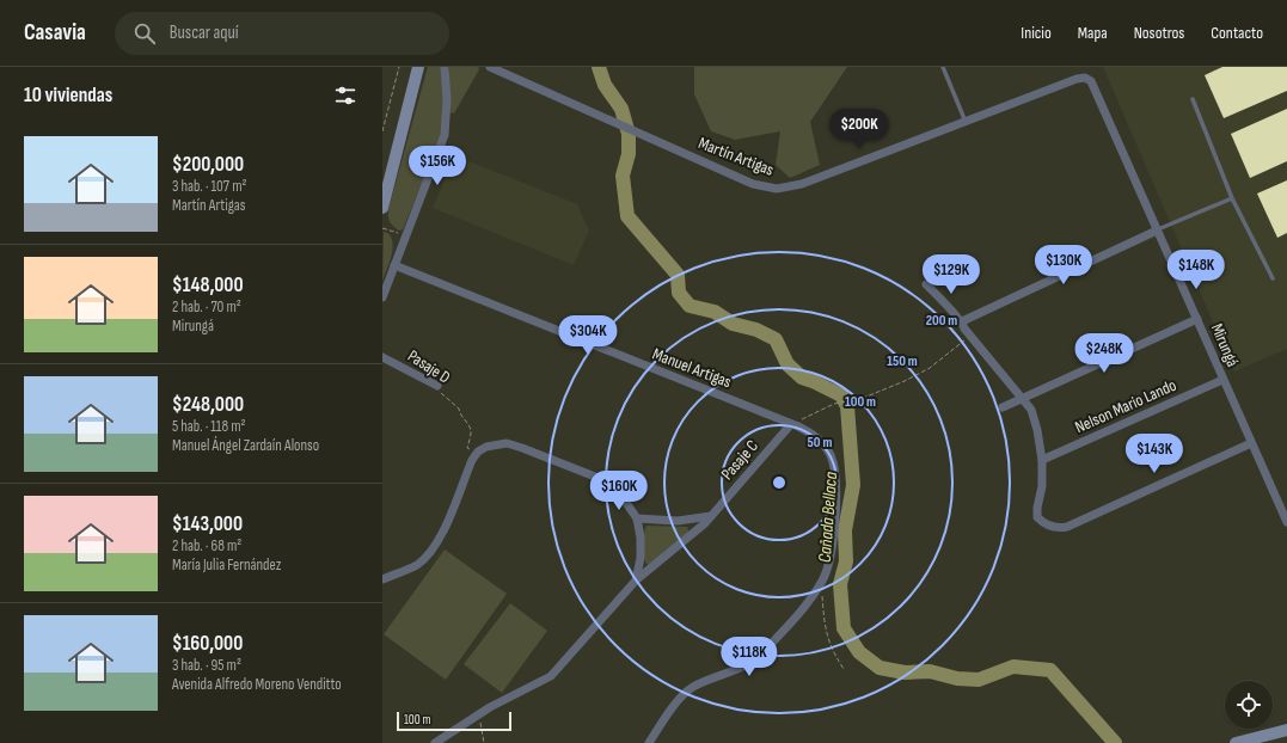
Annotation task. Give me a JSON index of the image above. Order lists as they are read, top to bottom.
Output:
{
  "streets": {
    "street": [
      "Martín Artigas",
      "Mirungá",
      "Pasaje D",
      "Manuel Artigas",
      "Nelson Mario Lando",
      "Pasaje C"
    ]
  },
  "crossings": [
    ["Martín Artigas", "Mirungá"],
    ["Mirungá", "Nelson Mario Lando"],
    ["Manuel Artigas", "Pasaje C"]
  ],
  "water": ["Cañada Bellaca"],
  "scale_bar": "100 m",
  "page": {
    "header": "Casavia",
    "search": "Buscar aquí",
    "nav": [
      "Inicio",
      "Mapa",
      "Nosotros",
      "Contacto"
    ],
    "heading": "10 viviendas",
    "price": [
      "$200K",
      "$156K",
      "$130K",
      "$148K",
      "$129K",
      "$304K",
      "$248K",
      "$143K",
      "$160K",
      "$118K"
    ],
    "list": [
      {
        "name": "$200,000",
        "note": "3 hab. · 107 m² · Martín Artigas"
      },
      {
        "name": "$148,000",
        "note": "2 hab. · 70 m² · Mirungá"
      },
      {
        "name": "$248,000",
        "note": "5 hab. · 118 m² · Manuel Ángel Zardaín Alonso"
      },
      {
        "name": "$143,000",
        "note": "2 hab. · 68 m² · María Julia Fernández"
      },
      {
        "name": "$160,000",
        "note": "3 hab. · 95 m² · Avenida Alfredo Moreno Venditto"
      }
    ],
    "scale": "100 m"
  },
  "rings": [
    "200 m",
    "150 m",
    "100 m",
    "50 m"
  ]
}
